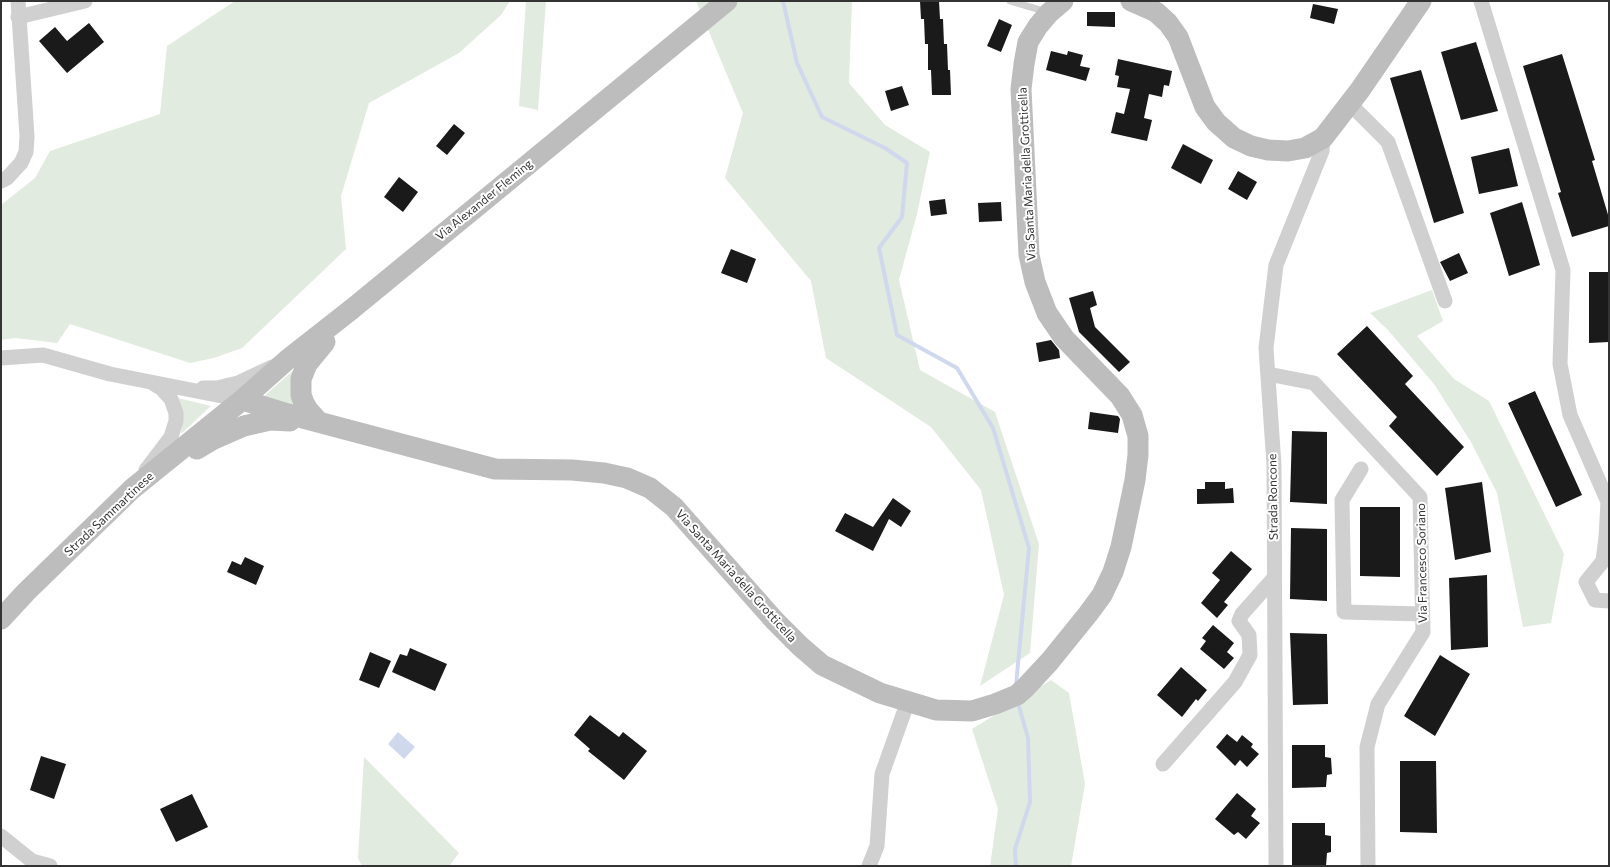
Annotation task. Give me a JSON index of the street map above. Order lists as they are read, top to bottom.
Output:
{
  "streets": {
    "street": [
      "Via Santa Maria della Grotticella",
      "Via Alexander Fleming",
      "Strada Roncone",
      "Strada Sammartinese",
      "Via Francesco Soriano"
    ]
  },
  "crossings": [
    ["Via Alexander Fleming", "Strada Sammartinese"],
    ["Strada Roncone", "Via Francesco Soriano"]
  ]
}
